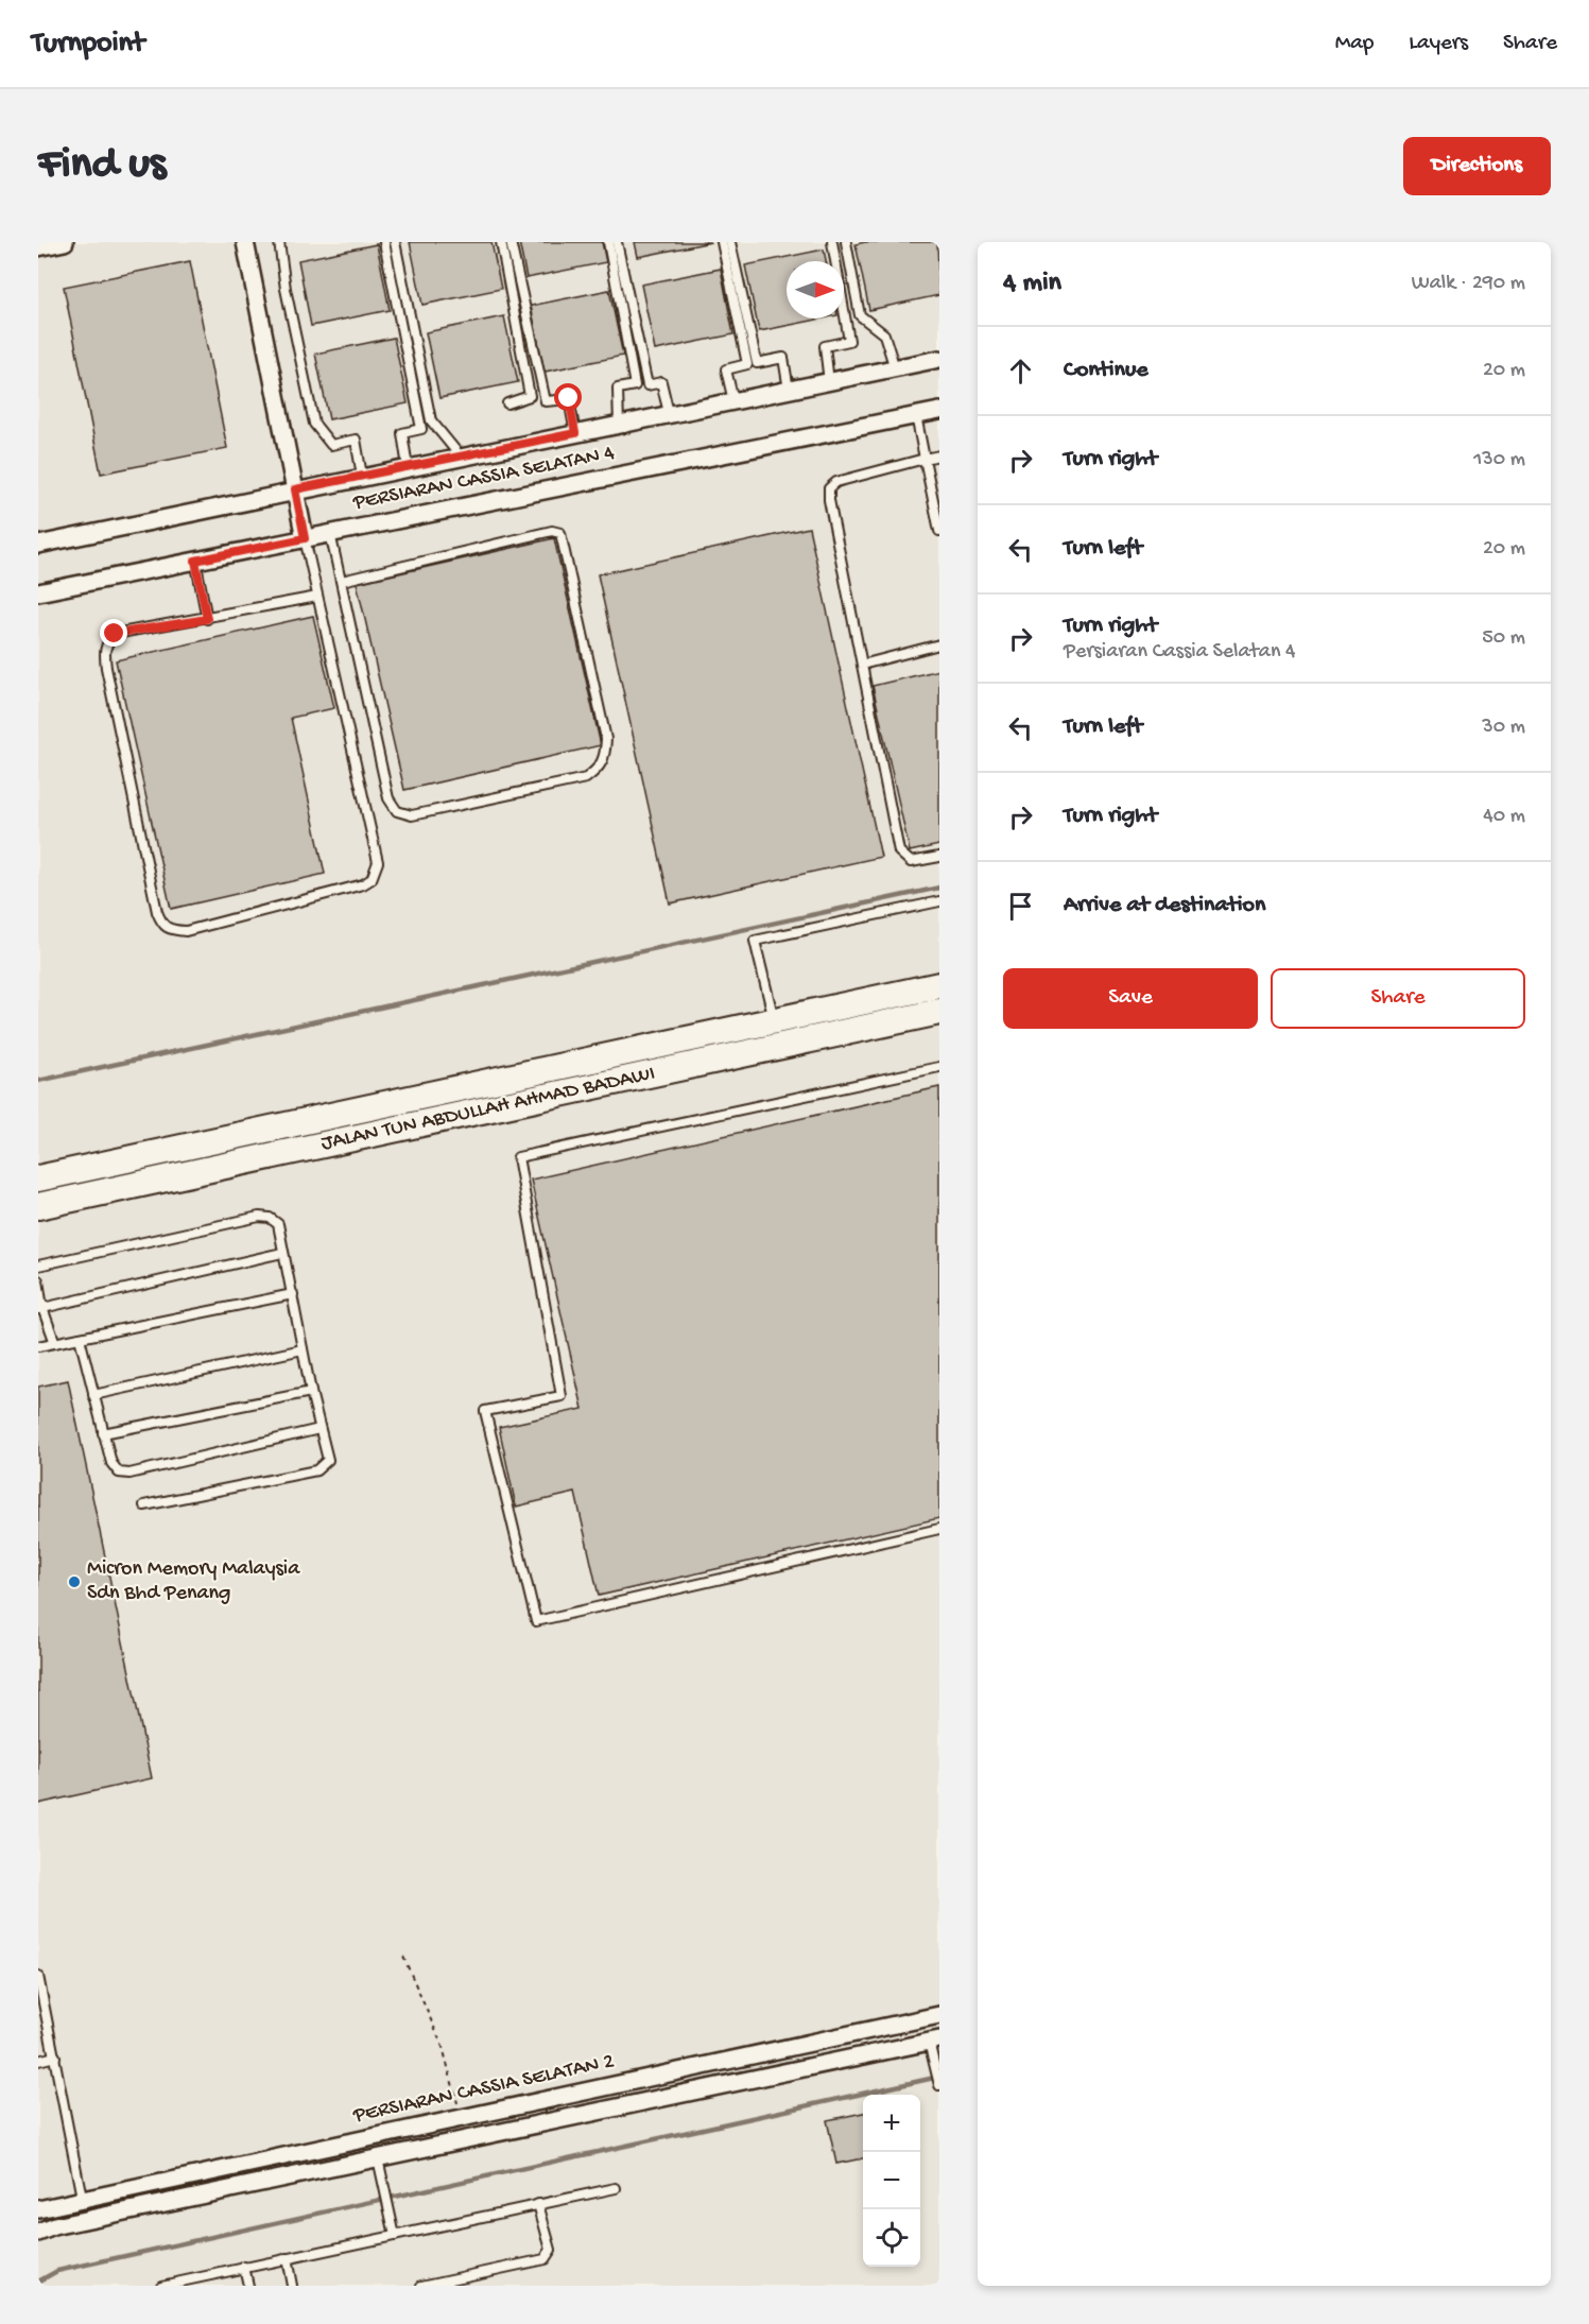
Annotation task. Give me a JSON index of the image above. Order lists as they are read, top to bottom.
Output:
{
  "streets": {
    "main road": ["JALAN TUN ABDULLAH AHMAD BADAWI"],
    "street": ["PERSIARAN CASSIA SELATAN 4", "PERSIARAN CASSIA SELATAN 2"]
  },
  "places": ["Micron Memory Malaysia Sdn Bhd Penang"],
  "north": "right",
  "page": {
    "header": "Turnpoint",
    "nav": ["Map", "Layers", "Share"],
    "buttons": [
      "Directions",
      ["Save", "Share"]
    ],
    "title": "Find us",
    "heading": ["4 min", "Walk · 290 m"],
    "list": [
      ["Continue", "20 m"],
      ["Turn right", "130 m"],
      ["Turn left", "20 m"],
      ["Turn right", "Persiaran Cassia Selatan 4", "50 m"],
      ["Turn left", "30 m"],
      ["Turn right", "40 m"],
      "Arrive at destination"
    ],
    "map_buttons": ["+", "−"]
  }
}
